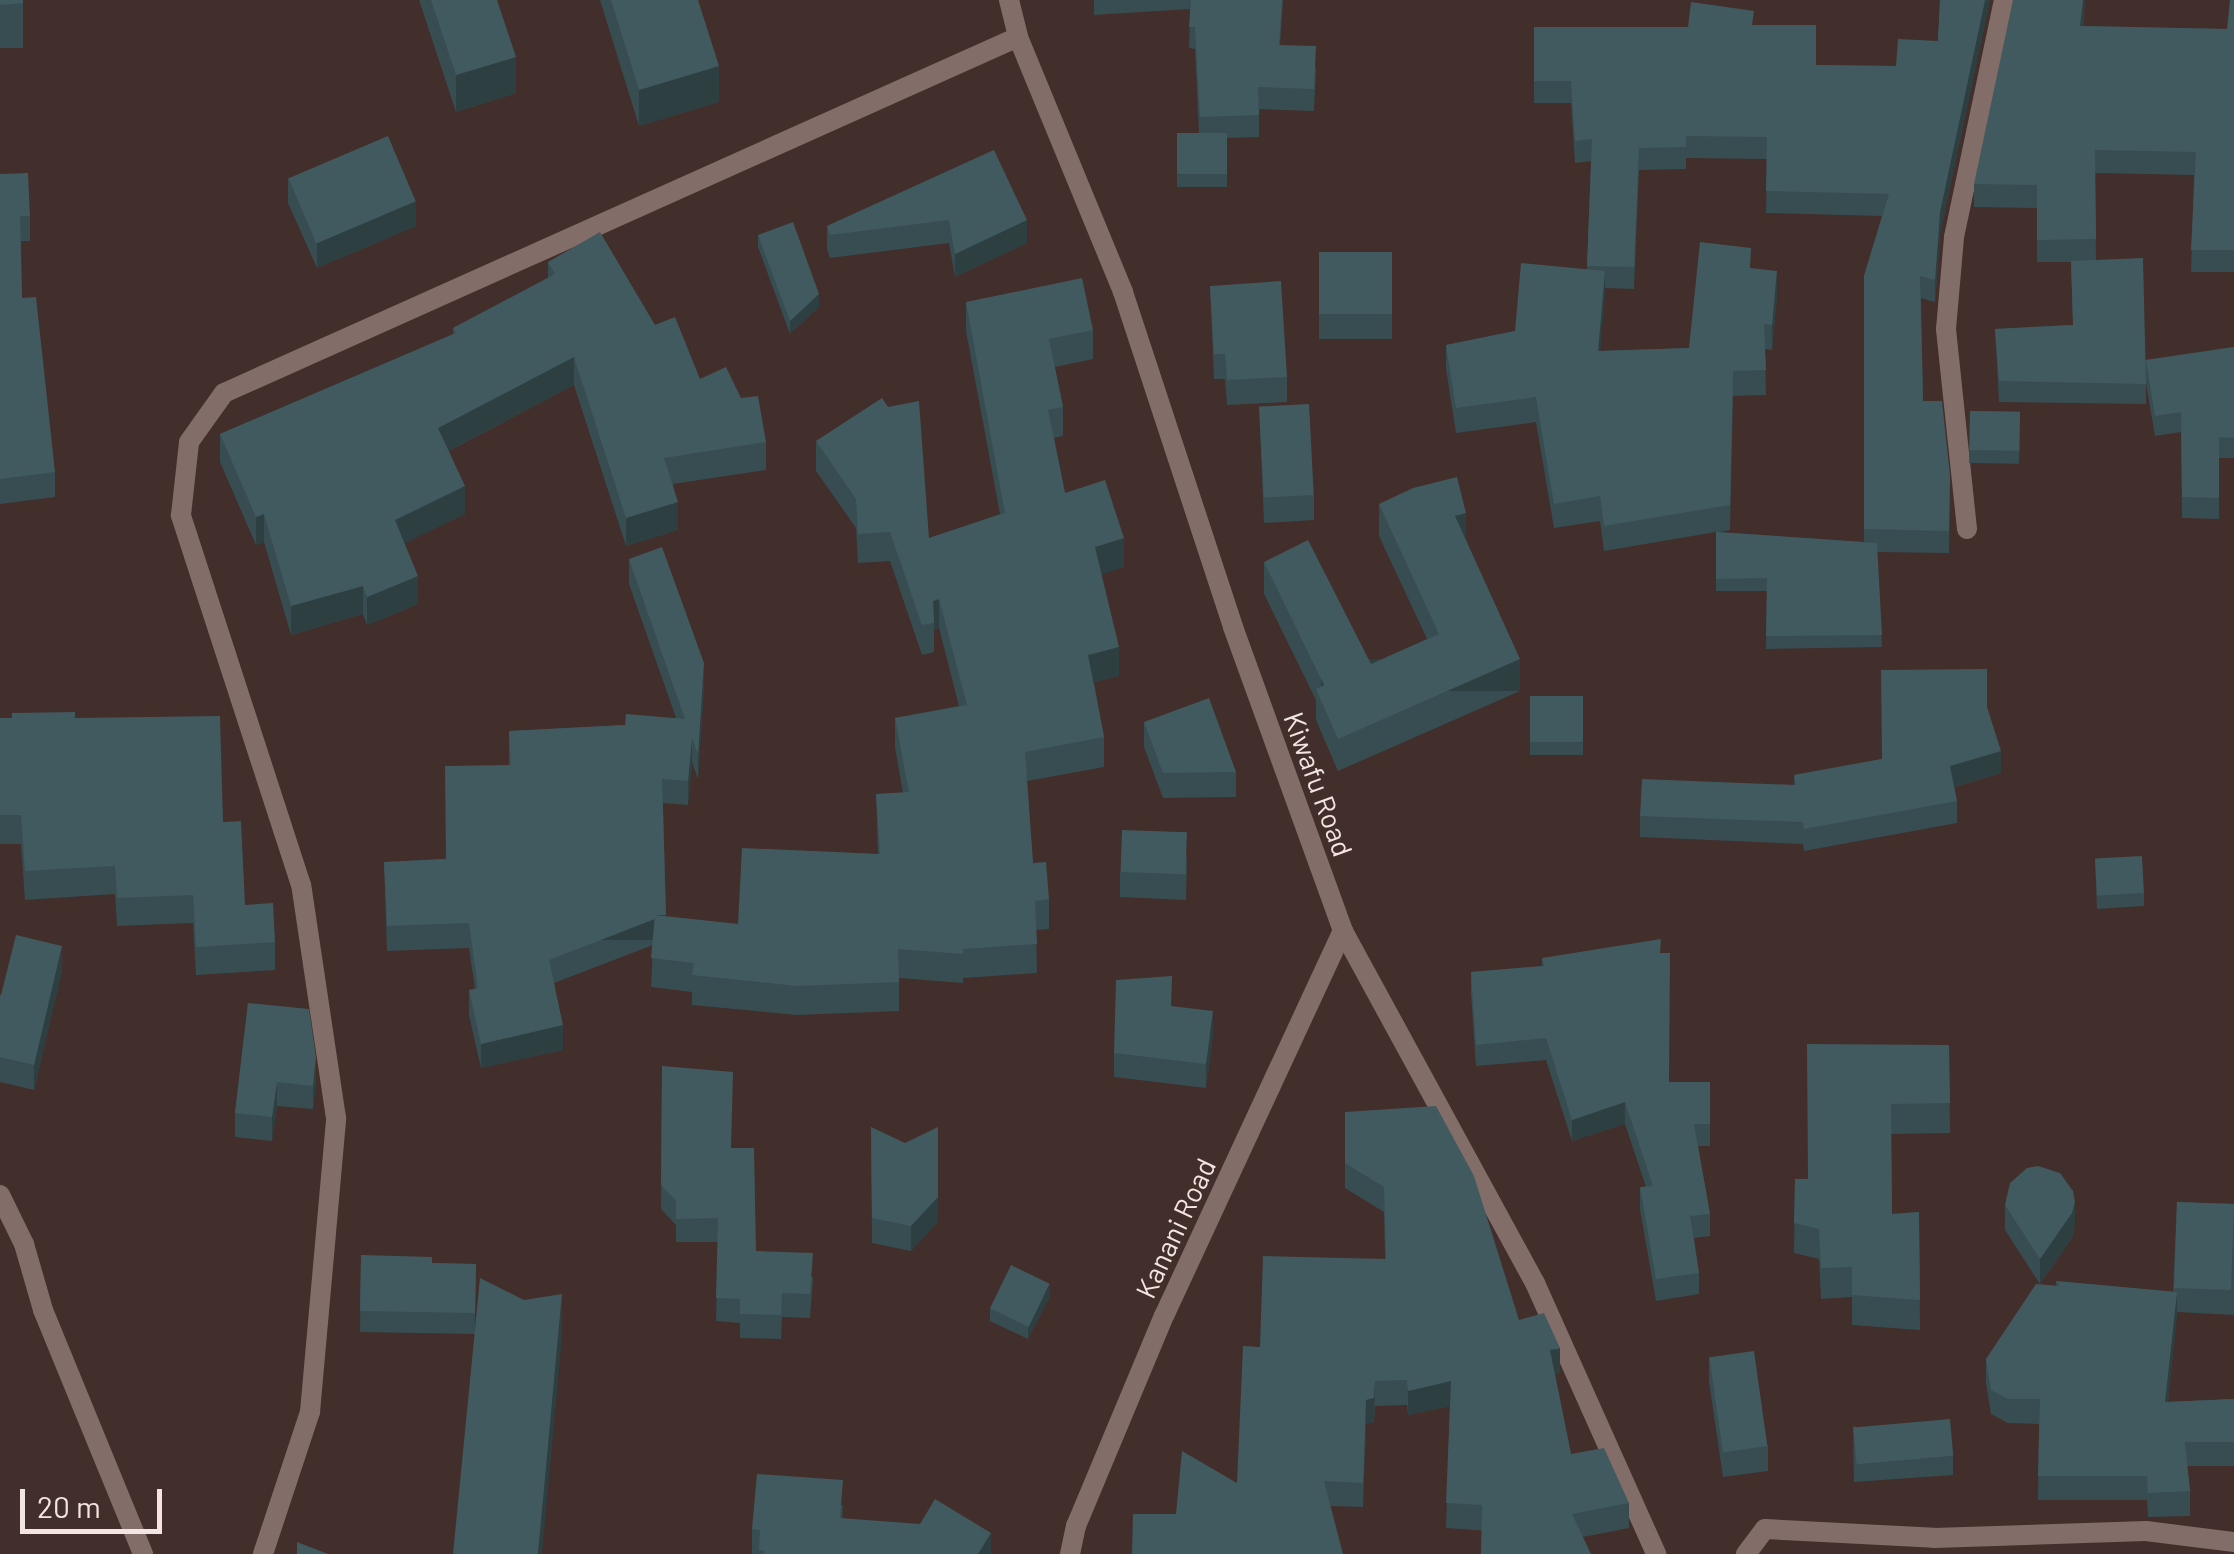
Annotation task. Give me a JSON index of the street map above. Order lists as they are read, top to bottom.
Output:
{
  "streets": {
    "street": ["Kiwafu Road", "Kanani Road"]
  },
  "crossings": [
    ["Kiwafu Road", "Kanani Road"]
  ],
  "scale_bar": "20 m"
}
